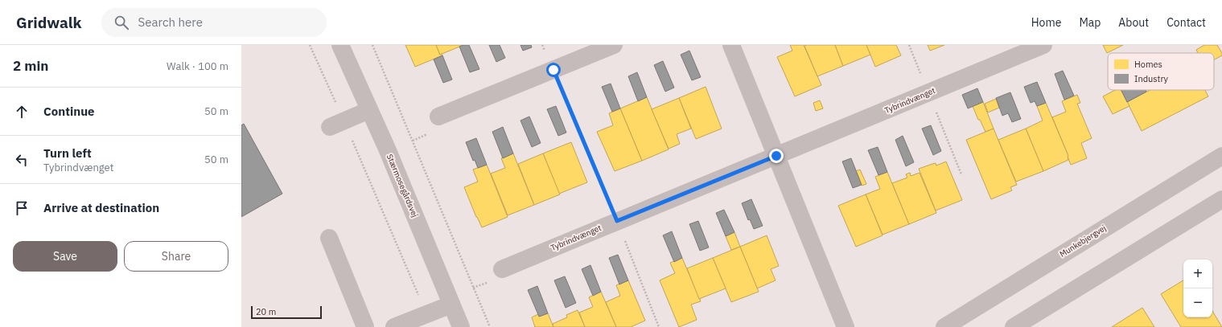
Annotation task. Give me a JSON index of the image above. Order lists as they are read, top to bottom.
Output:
{
  "streets": {
    "street": ["Tybrindvænget", "Stærmosegårdsvej", "Munkebjergvej"]
  },
  "legend": ["Homes", "Industry"],
  "scale_bar": "20 m",
  "page": {
    "header": "Gridwalk",
    "search": "Search here",
    "nav": [
      "Home",
      "Map",
      "About",
      "Contact"
    ],
    "heading": ["2 min", "Walk · 100 m"],
    "list": [
      ["Continue", "50 m"],
      ["Turn left", "Tybrindvænget", "50 m"],
      "Arrive at destination"
    ],
    "buttons": ["Save", "Share"],
    "map_buttons": ["+", "−"],
    "scale": "20 m"
  }
}
